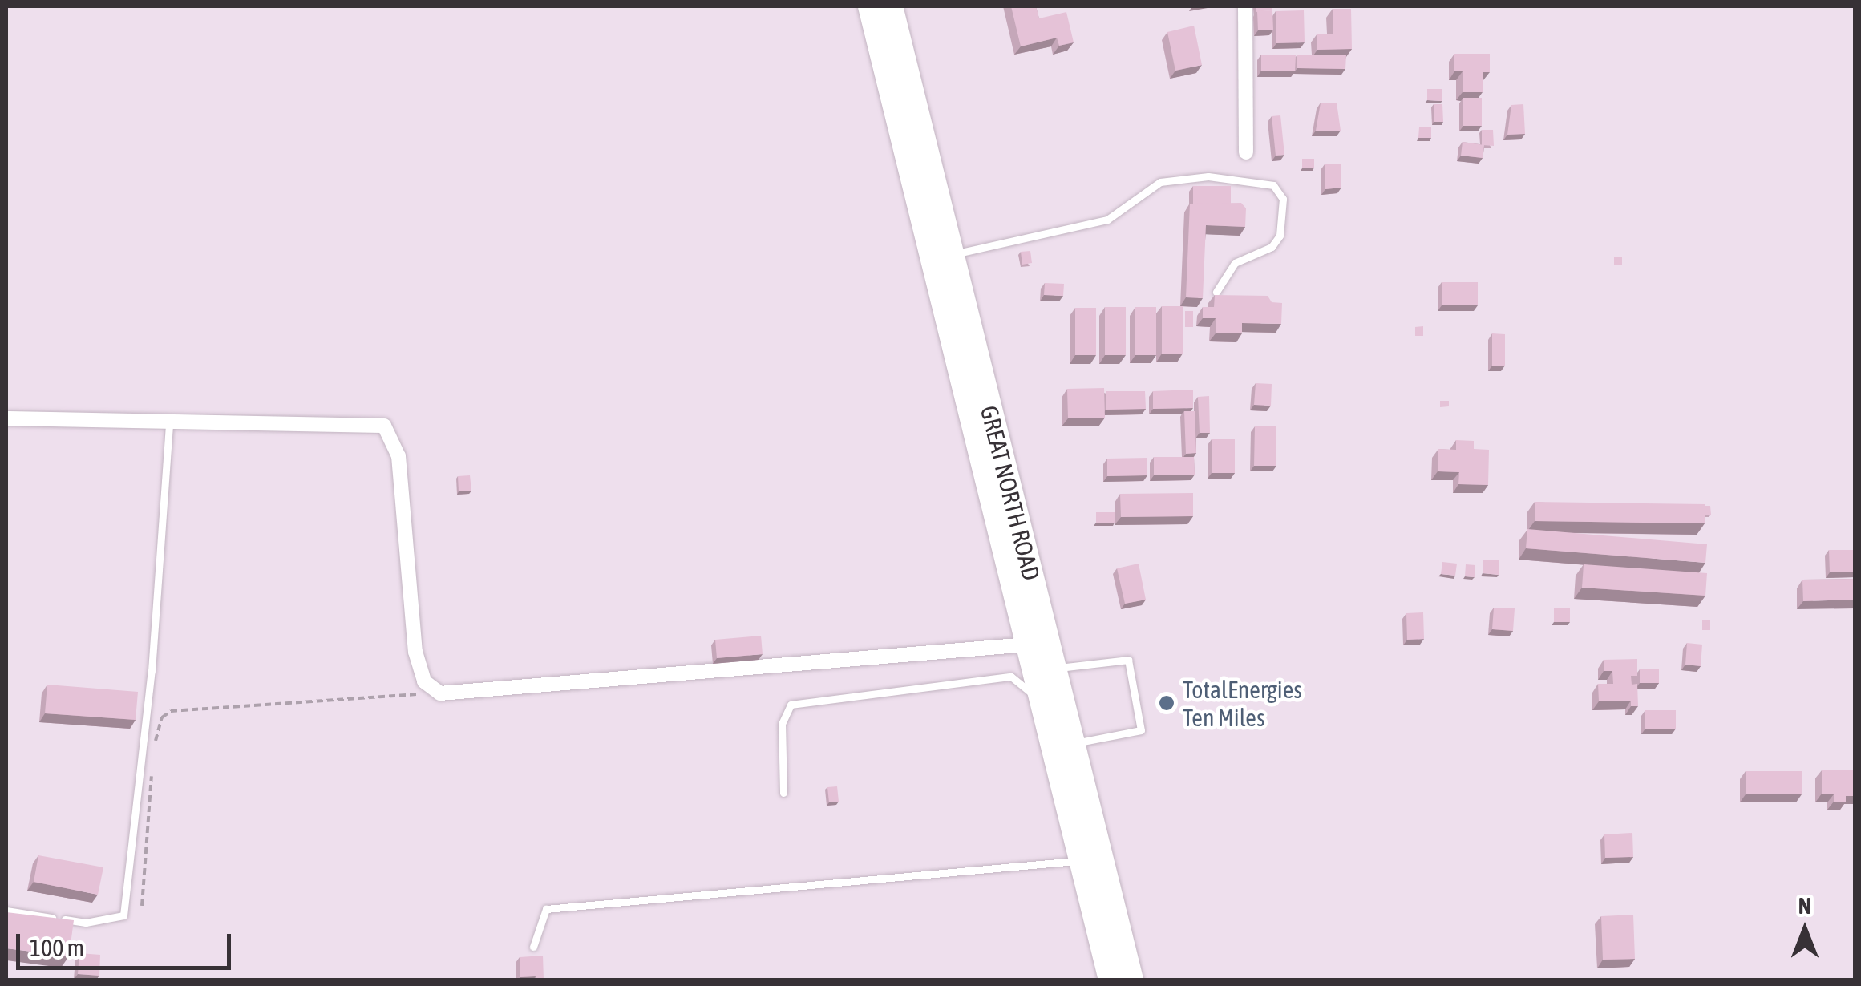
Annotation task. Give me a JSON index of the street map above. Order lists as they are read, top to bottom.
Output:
{
  "streets": {
    "highway": ["GREAT NORTH ROAD"]
  },
  "places": ["TotalEnergies Ten Miles"],
  "scale_bar": "100 m",
  "north": "top"
}
